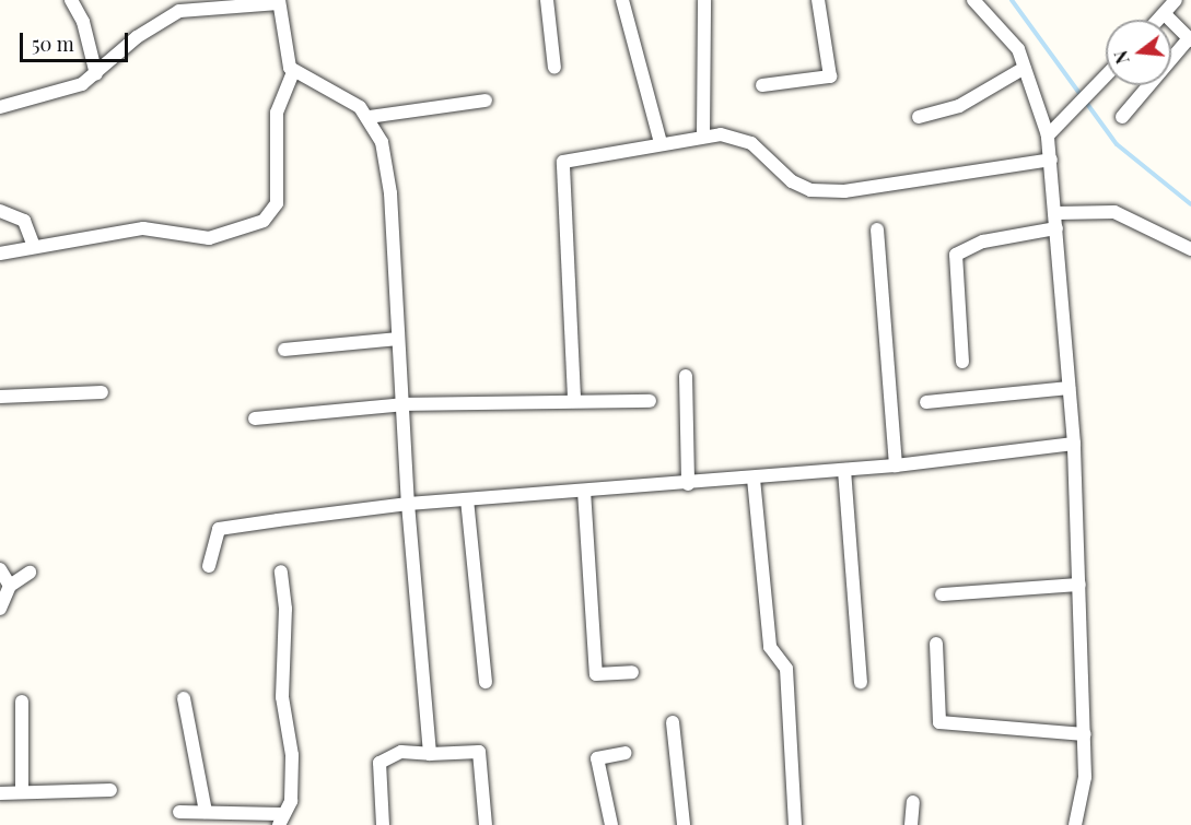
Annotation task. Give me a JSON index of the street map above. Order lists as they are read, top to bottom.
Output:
{
  "scale_bar": "50 m",
  "north": "left"
}
